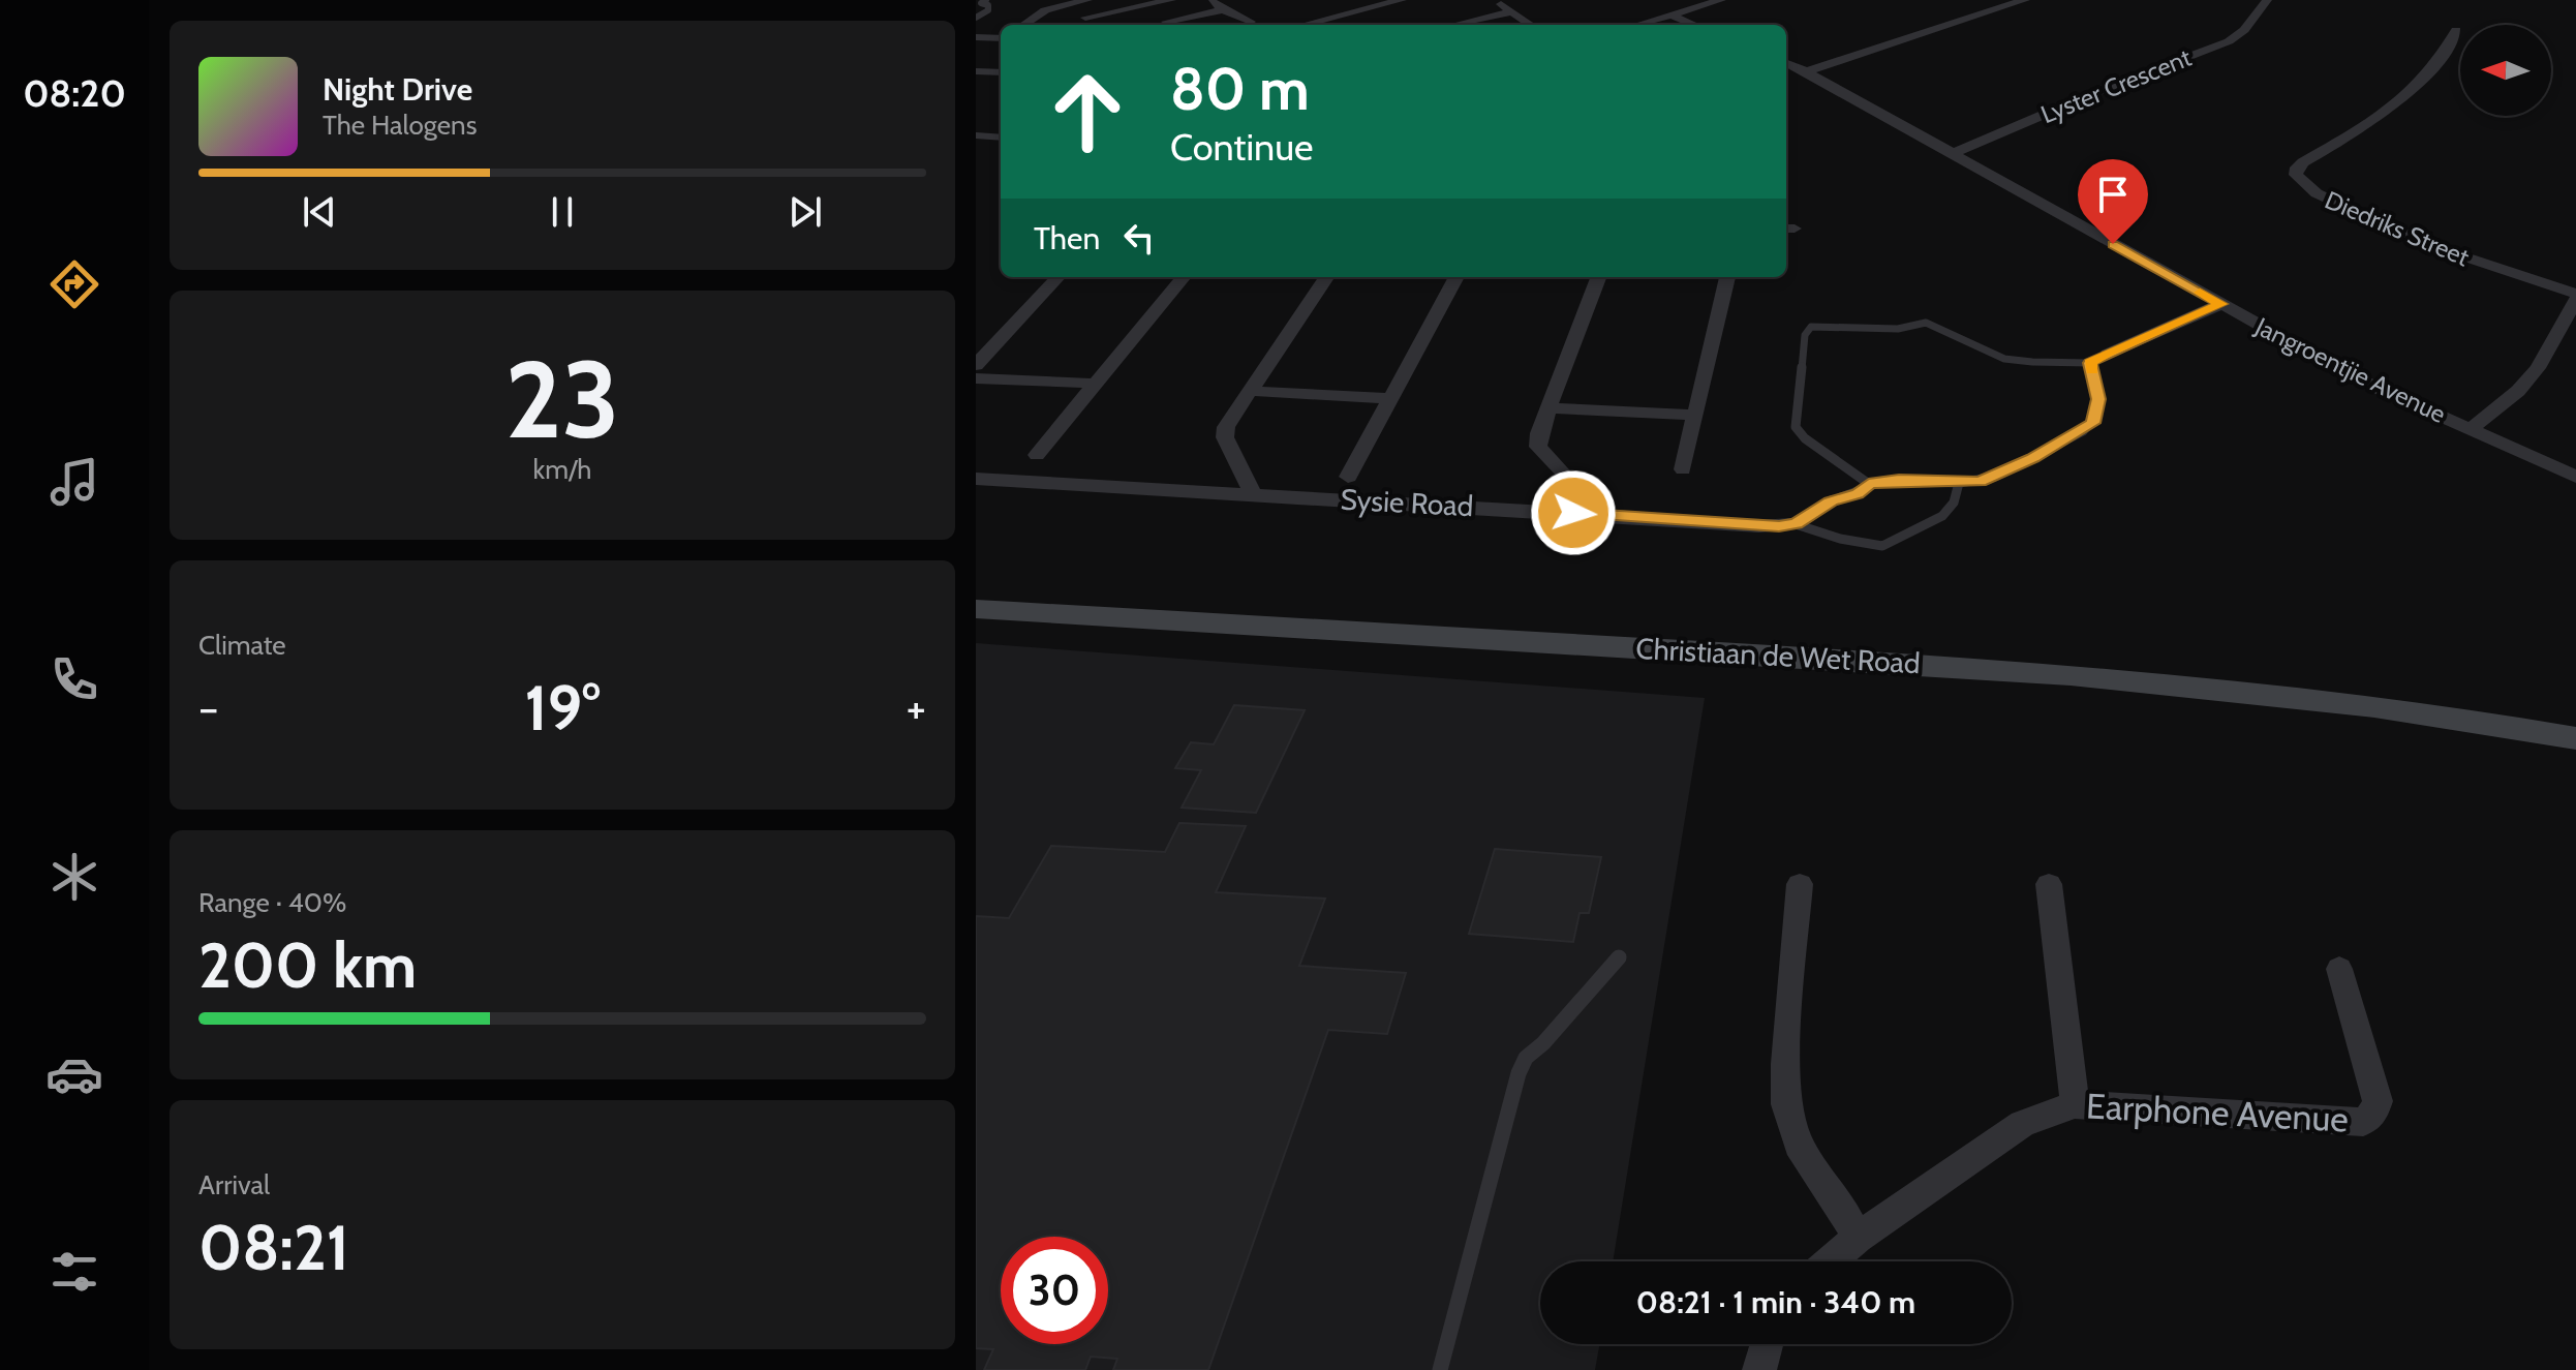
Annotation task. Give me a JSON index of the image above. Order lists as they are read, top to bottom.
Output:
{
  "streets": {
    "main road": ["Christiaan de Wet Road"],
    "street": [
      "Lyster Crescent",
      "Diedriks Street",
      "Jangroentjie Avenue",
      "Sysie Road",
      "Earphone Avenue"
    ]
  },
  "crossings": [
    ["Lyster Crescent", "Jangroentjie Avenue"]
  ],
  "north": "left",
  "page": {
    "tabs": "08:20",
    "turn": ["80 m", "Continue"],
    "song": ["Night Drive", "The Halogens"],
    "then": "Then",
    "tile": [
      ["23", "km/h"],
      "Climate",
      ["Range · 40%", "200 km"],
      ["Arrival", "08:21"]
    ],
    "heat": ["−", "19°", "+"],
    "limit": "30",
    "trip": "08:21 · 1 min · 340 m"
  }
}
